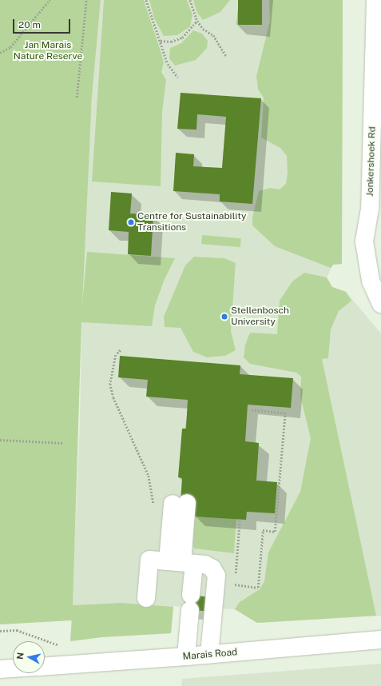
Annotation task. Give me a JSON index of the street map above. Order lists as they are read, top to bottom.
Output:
{
  "streets": {
    "street": ["Jonkershoek Rd", "Marais Road"]
  },
  "parks": ["Jan Marais Nature Reserve"],
  "places": ["Centre for Sustainability Transitions", "Stellenbosch University"],
  "scale_bar": "20 m",
  "north": "left"
}
